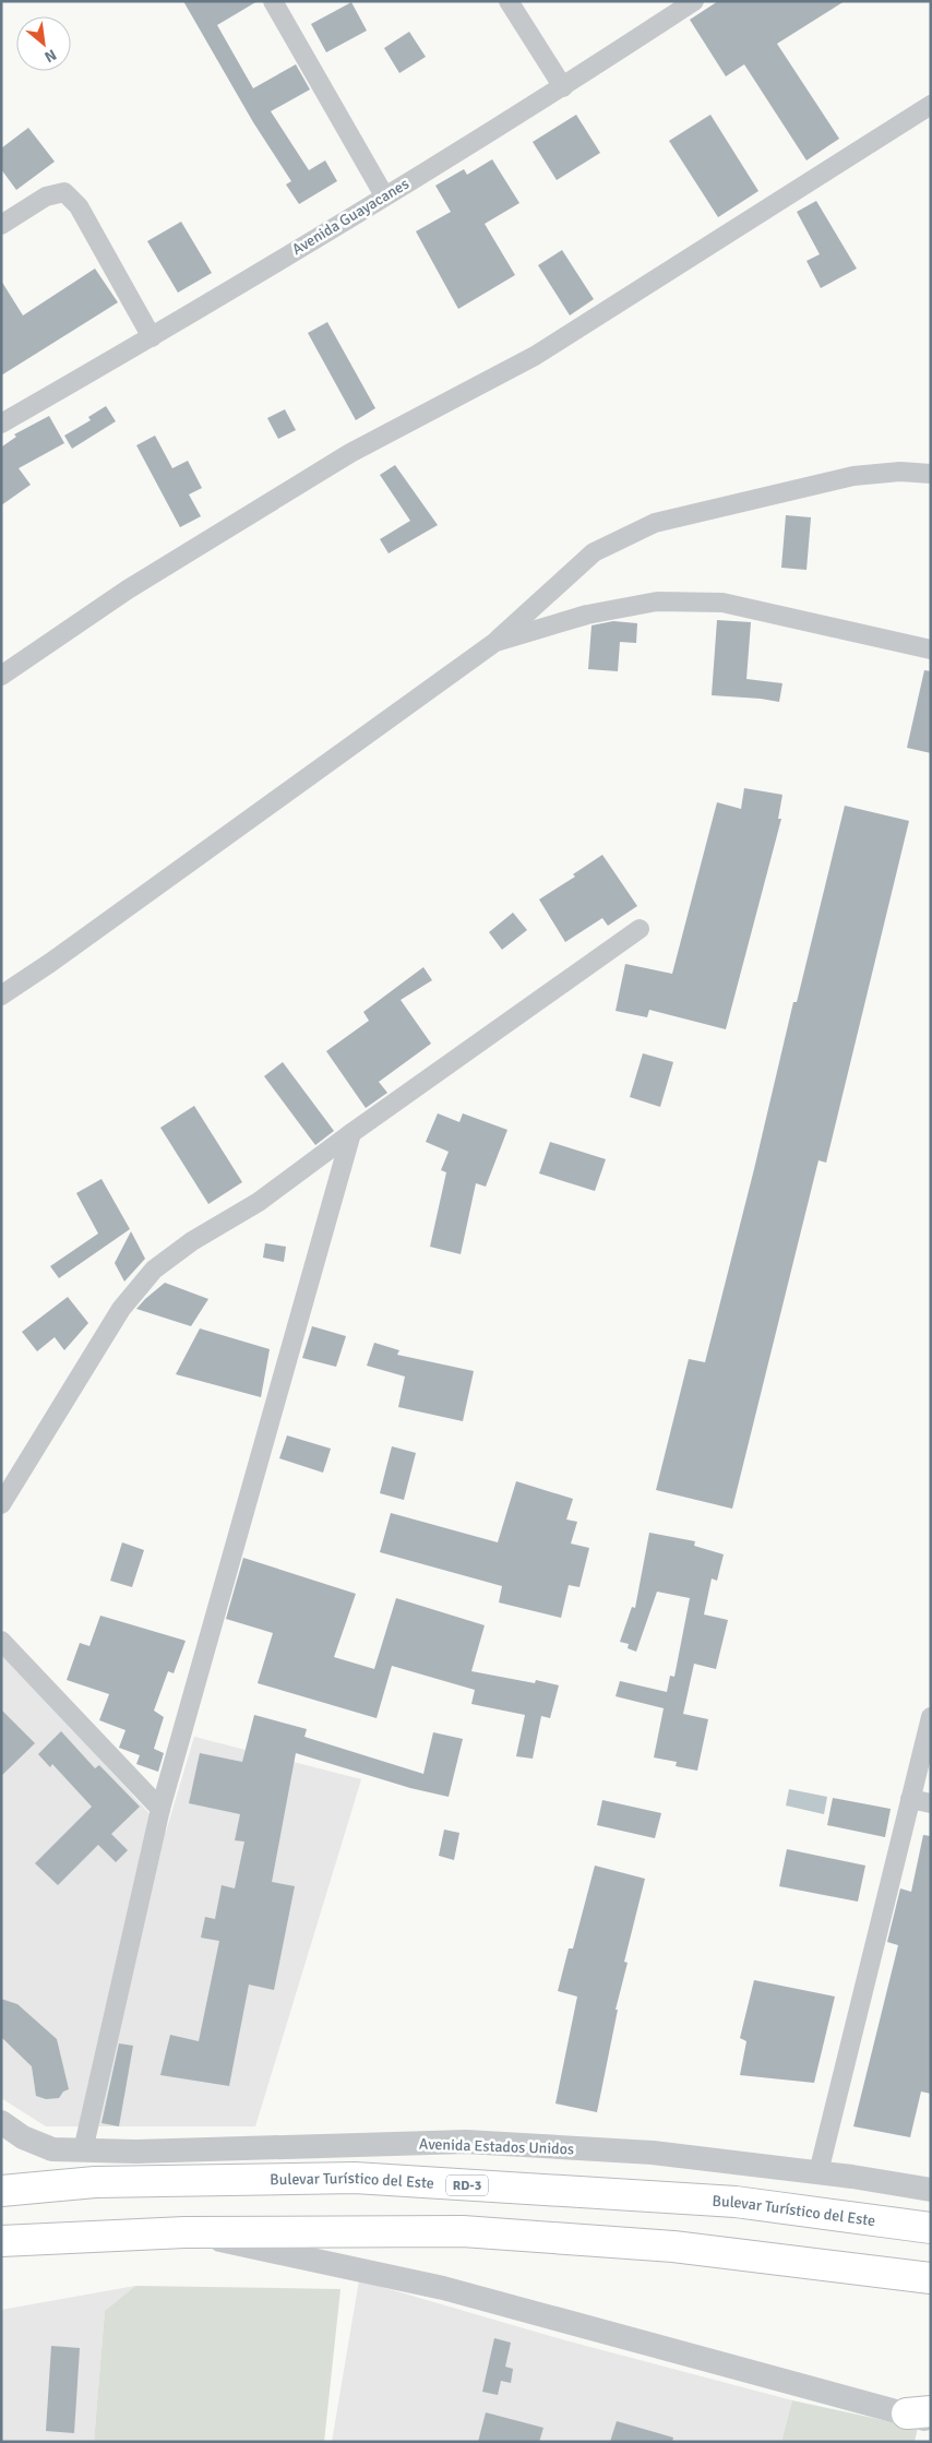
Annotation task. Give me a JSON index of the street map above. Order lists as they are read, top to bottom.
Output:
{
  "streets": {
    "highway": ["Bulevar Turístico del Este", "RD-3"],
    "street": ["Avenida Guayacanes", "Avenida Estados Unidos"]
  },
  "north": "bottom right"
}
